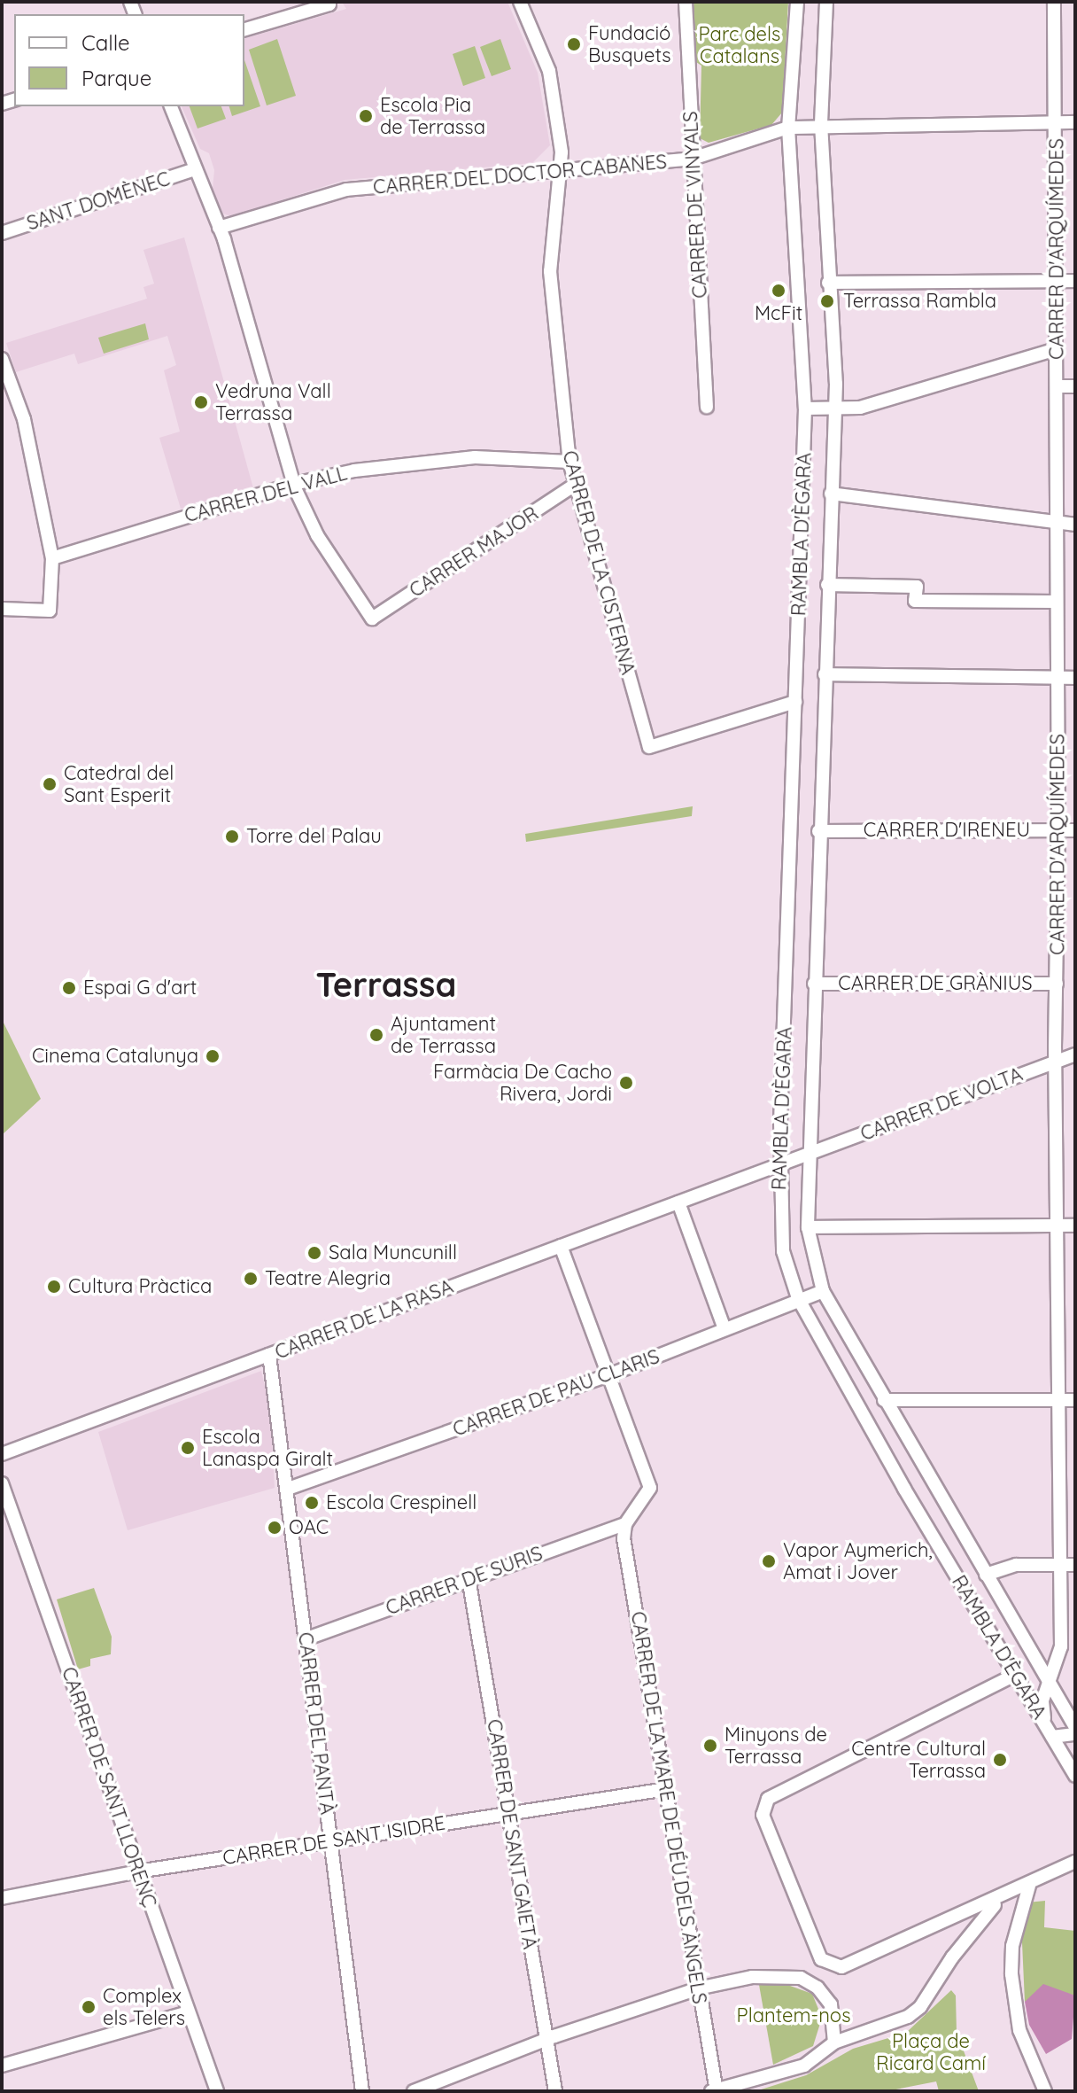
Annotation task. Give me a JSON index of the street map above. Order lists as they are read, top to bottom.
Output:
{
  "streets": {
    "street": [
      "CARRER DEL DOCTOR CABANES",
      "SANT DOMÈNEC",
      "CARRER DE VINYALS",
      "CARRER D'ARQUÍMEDES",
      "CARRER DEL VALL",
      "RAMBLA D'ÈGARA",
      "CARRER MAJOR",
      "CARRER DE LA CISTERNA",
      "CARRER D'IRENEU",
      "CARRER DE GRÀNIUS",
      "CARRER DE VOLTA",
      "CARRER DE LA RASA",
      "CARRER DE PAU CLARIS",
      "CARRER DE SURIS",
      "CARRER DEL PANTÀ",
      "CARRER DE SANT LLORENÇ",
      "CARRER DE LA MARE DE DÉU DELS ÀNGELS",
      "CARRER DE SANT GAIETÀ",
      "CARRER DE SANT ISIDRE"
    ]
  },
  "crossings": [
    ["CARRER DEL DOCTOR CABANES", "CARRER DE VINYALS"],
    ["CARRER DEL DOCTOR CABANES", "CARRER D'ARQUÍMEDES"],
    ["CARRER DEL DOCTOR CABANES", "RAMBLA D'ÈGARA"],
    ["CARRER DEL DOCTOR CABANES", "CARRER DE LA CISTERNA"],
    ["CARRER D'ARQUÍMEDES", "RAMBLA D'ÈGARA"],
    ["CARRER D'ARQUÍMEDES", "CARRER D'IRENEU"],
    ["CARRER D'ARQUÍMEDES", "CARRER DE GRÀNIUS"],
    ["CARRER D'ARQUÍMEDES", "CARRER DE VOLTA"],
    ["CARRER DEL VALL", "CARRER MAJOR"],
    ["CARRER DEL VALL", "CARRER DE LA CISTERNA"],
    ["RAMBLA D'ÈGARA", "CARRER DE LA CISTERNA"],
    ["RAMBLA D'ÈGARA", "CARRER D'IRENEU"],
    ["RAMBLA D'ÈGARA", "CARRER DE GRÀNIUS"],
    ["RAMBLA D'ÈGARA", "CARRER DE VOLTA"],
    ["RAMBLA D'ÈGARA", "CARRER DE LA RASA"],
    ["RAMBLA D'ÈGARA", "CARRER DE PAU CLARIS"],
    ["CARRER MAJOR", "CARRER DE LA CISTERNA"],
    ["CARRER DE LA RASA", "CARRER DEL PANTÀ"],
    ["CARRER DE PAU CLARIS", "CARRER DEL PANTÀ"],
    ["CARRER DE SURIS", "CARRER DEL PANTÀ"],
    ["CARRER DE SURIS", "CARRER DE LA MARE DE DÉU DELS ÀNGELS"],
    ["CARRER DE SURIS", "CARRER DE SANT GAIETÀ"],
    ["CARRER DEL PANTÀ", "CARRER DE SANT ISIDRE"],
    ["CARRER DE SANT LLORENÇ", "CARRER DE SANT ISIDRE"],
    ["CARRER DE LA MARE DE DÉU DELS ÀNGELS", "CARRER DE SANT ISIDRE"],
    ["CARRER DE SANT GAIETÀ", "CARRER DE SANT ISIDRE"]
  ],
  "districts": ["Terrassa"],
  "parks": ["Parc dels Catalans", "Plantem-nos", "Plaça de Ricard Camí"],
  "places": [
    "Fundació Busquets",
    "Escola Pia de Terrassa",
    "McFit",
    "Terrassa Rambla",
    "Vedruna Vall Terrassa",
    "Catedral del Sant Esperit",
    "Torre del Palau",
    "Espai G d'art",
    "Ajuntament de Terrassa",
    "Cinema Catalunya",
    "Farmàcia De Cacho Rivera, Jordi",
    "Sala Muncunill",
    "Teatre Alegria",
    "Cultura Pràctica",
    "Escola Lanaspa Giralt",
    "Escola Crespinell",
    "OAC",
    "Vapor Aymerich, Amat i Jover",
    "Minyons de Terrassa",
    "Centre Cultural Terrassa",
    "Complex els Telers"
  ],
  "legend": ["Calle", "Parque"]
}
